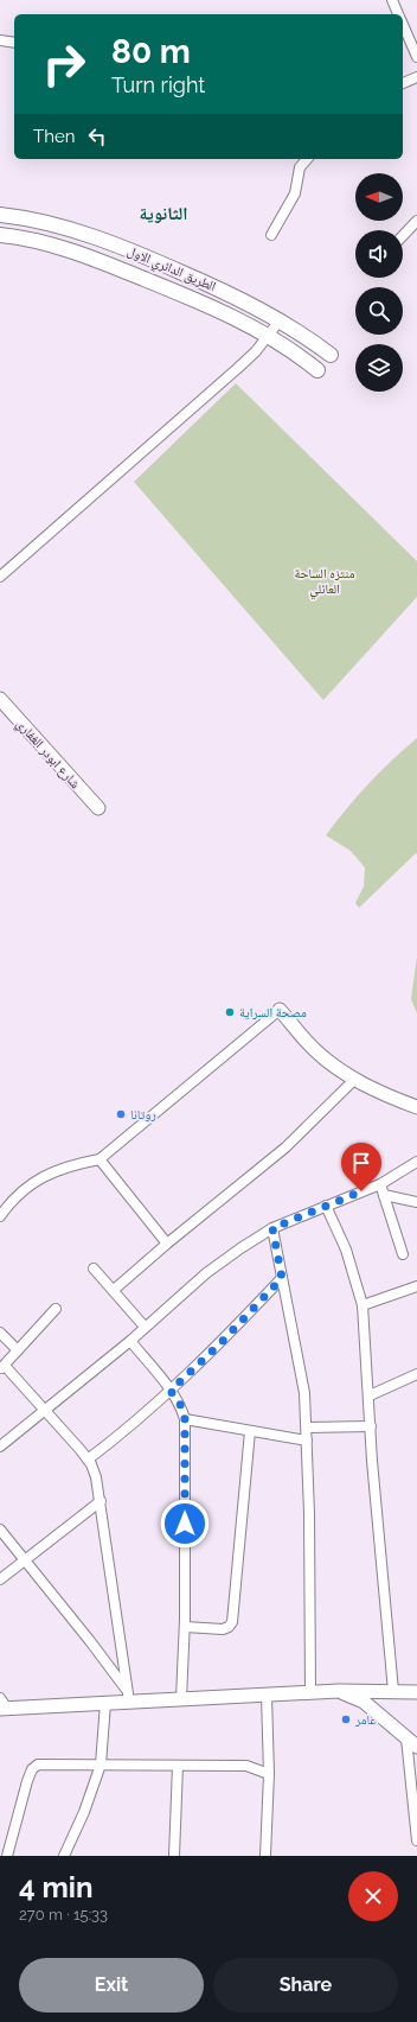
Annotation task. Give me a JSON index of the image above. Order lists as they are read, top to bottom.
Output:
{
  "streets": {
    "main road": ["الطريق الدائري الاول"],
    "street": ["شارع ابودر الغفاري"]
  },
  "districts": ["الثانوية"],
  "parks": ["منتزه الساحة العائلي"],
  "places": ["مصحة السراية", "روتانا", "عامر"],
  "north": "left",
  "page": {
    "turn": ["80 m", "Turn right"],
    "then": "Then",
    "heading": ["4 min", "270 m · 15:33"],
    "buttons": ["Exit", "Share"]
  }
}
